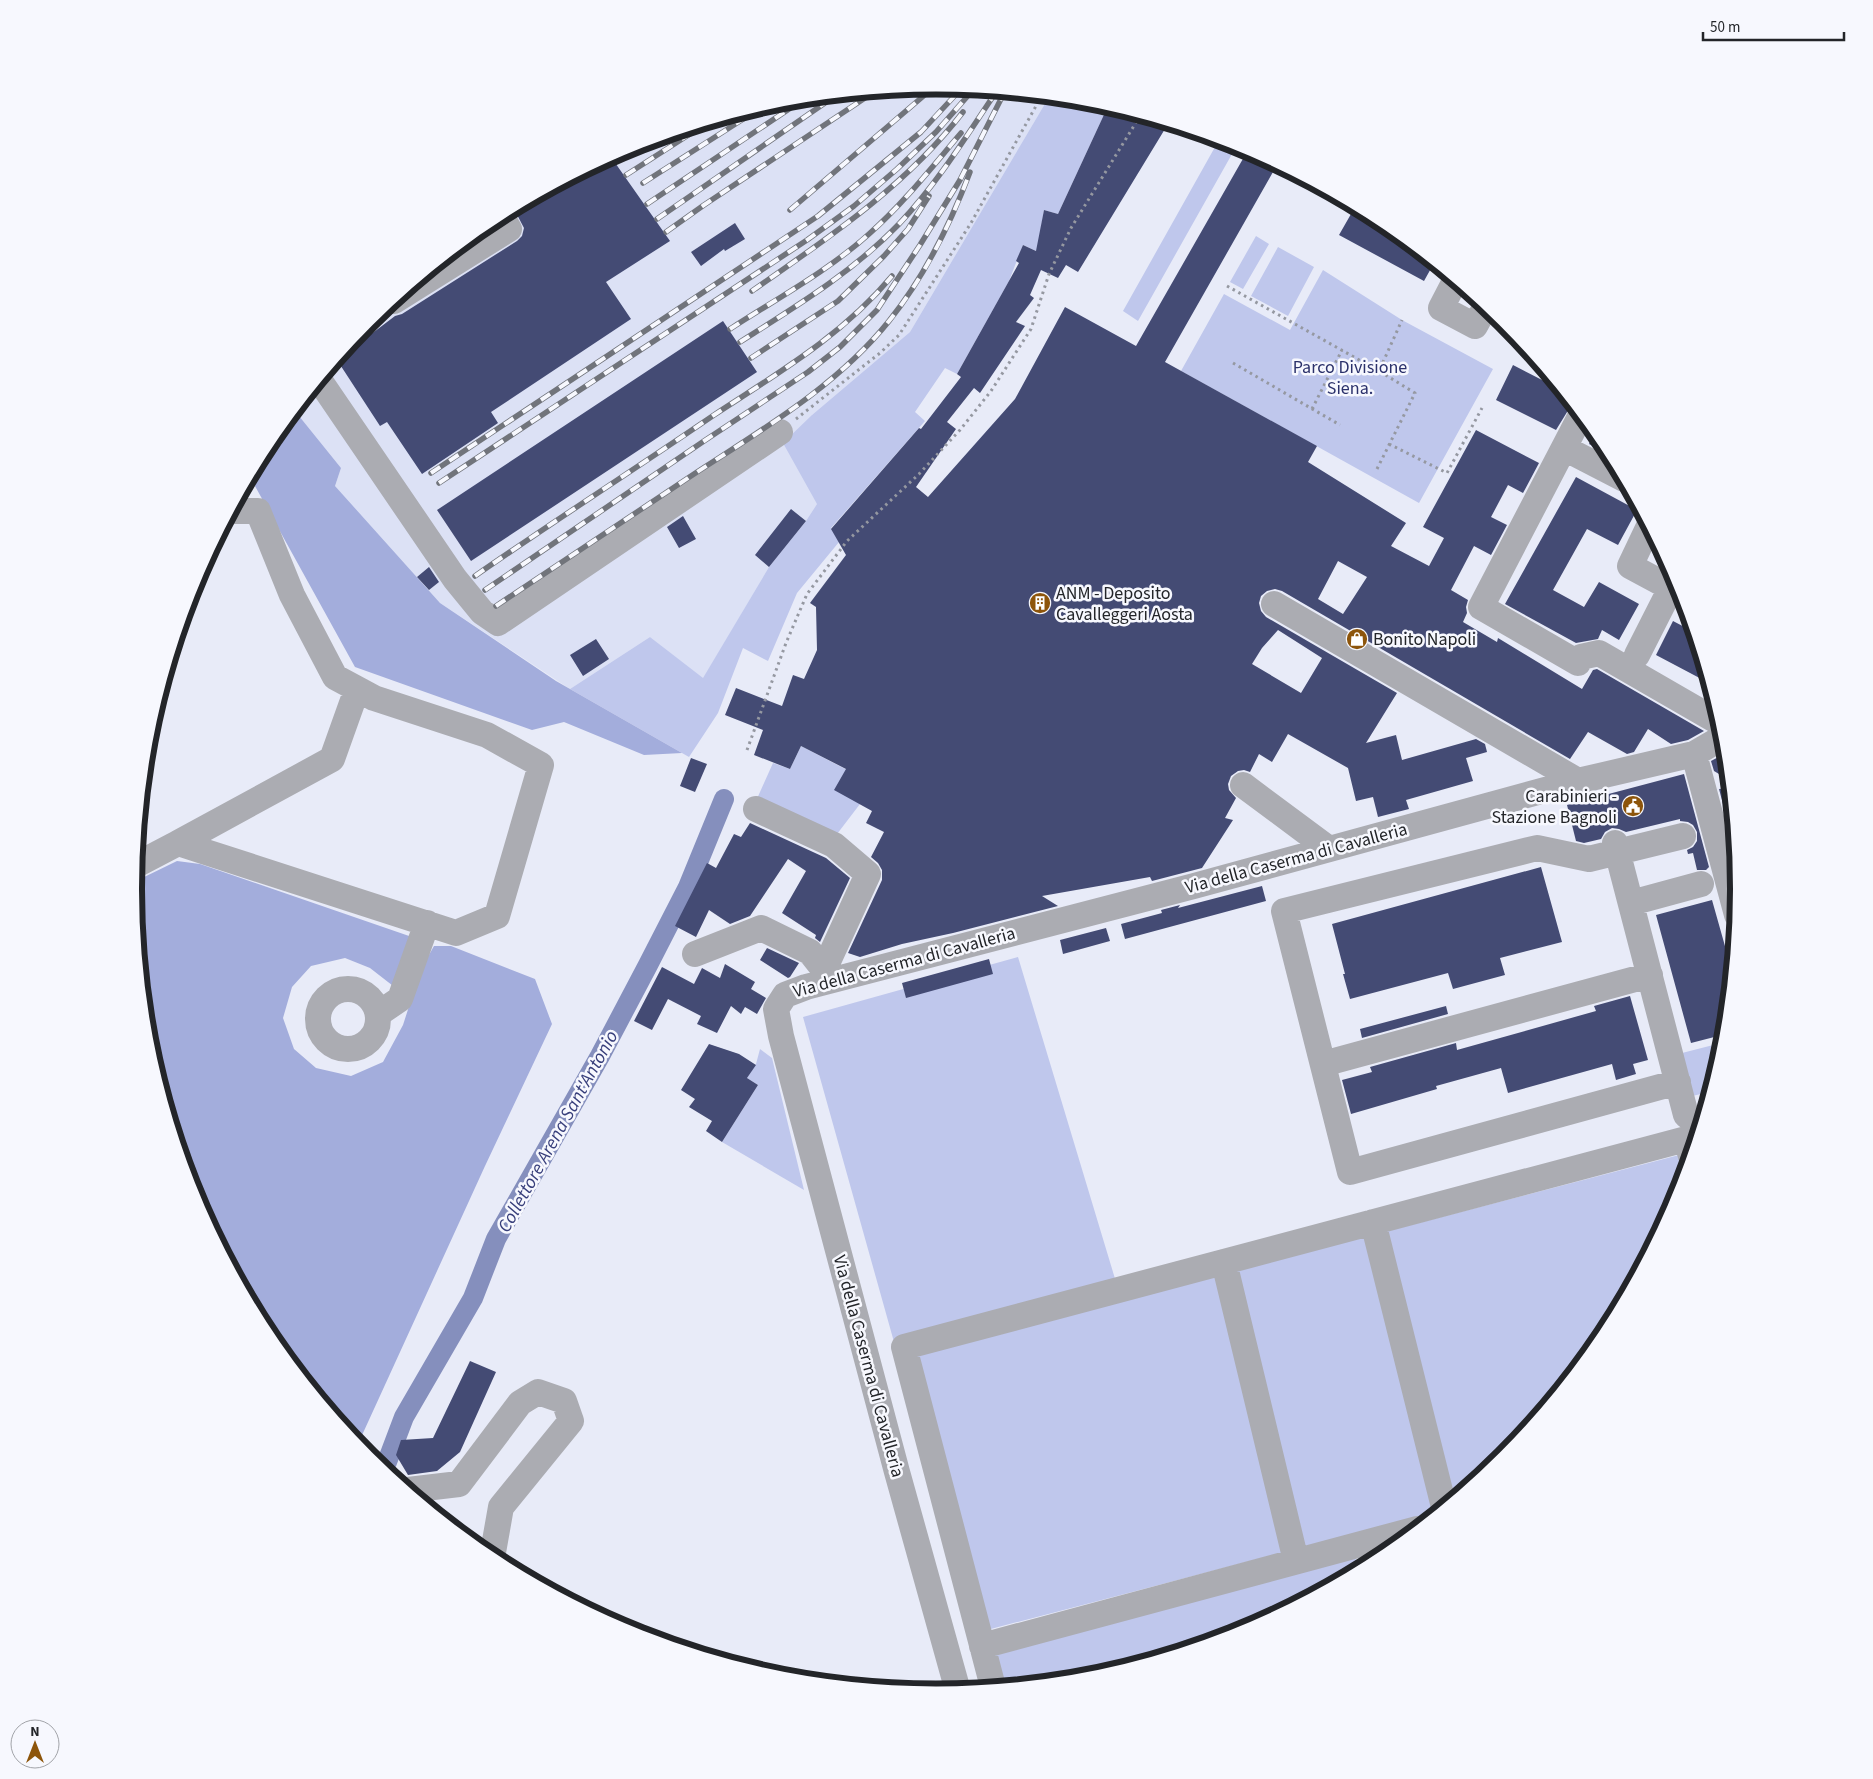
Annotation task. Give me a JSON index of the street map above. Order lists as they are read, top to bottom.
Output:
{
  "streets": {
    "street": ["Via della Caserma di Cavalleria"]
  },
  "water": ["Collettore Arena Sant'Antonio"],
  "parks": ["Parco Divisione Siena."],
  "places": {
    "building": ["ANM - Deposito Cavalleggeri Aosta"],
    "shop": ["Bonito Napoli"],
    "public building": ["Carabinieri - Stazione Bagnoli"]
  },
  "scale_bar": "50 m",
  "north": "top"
}
